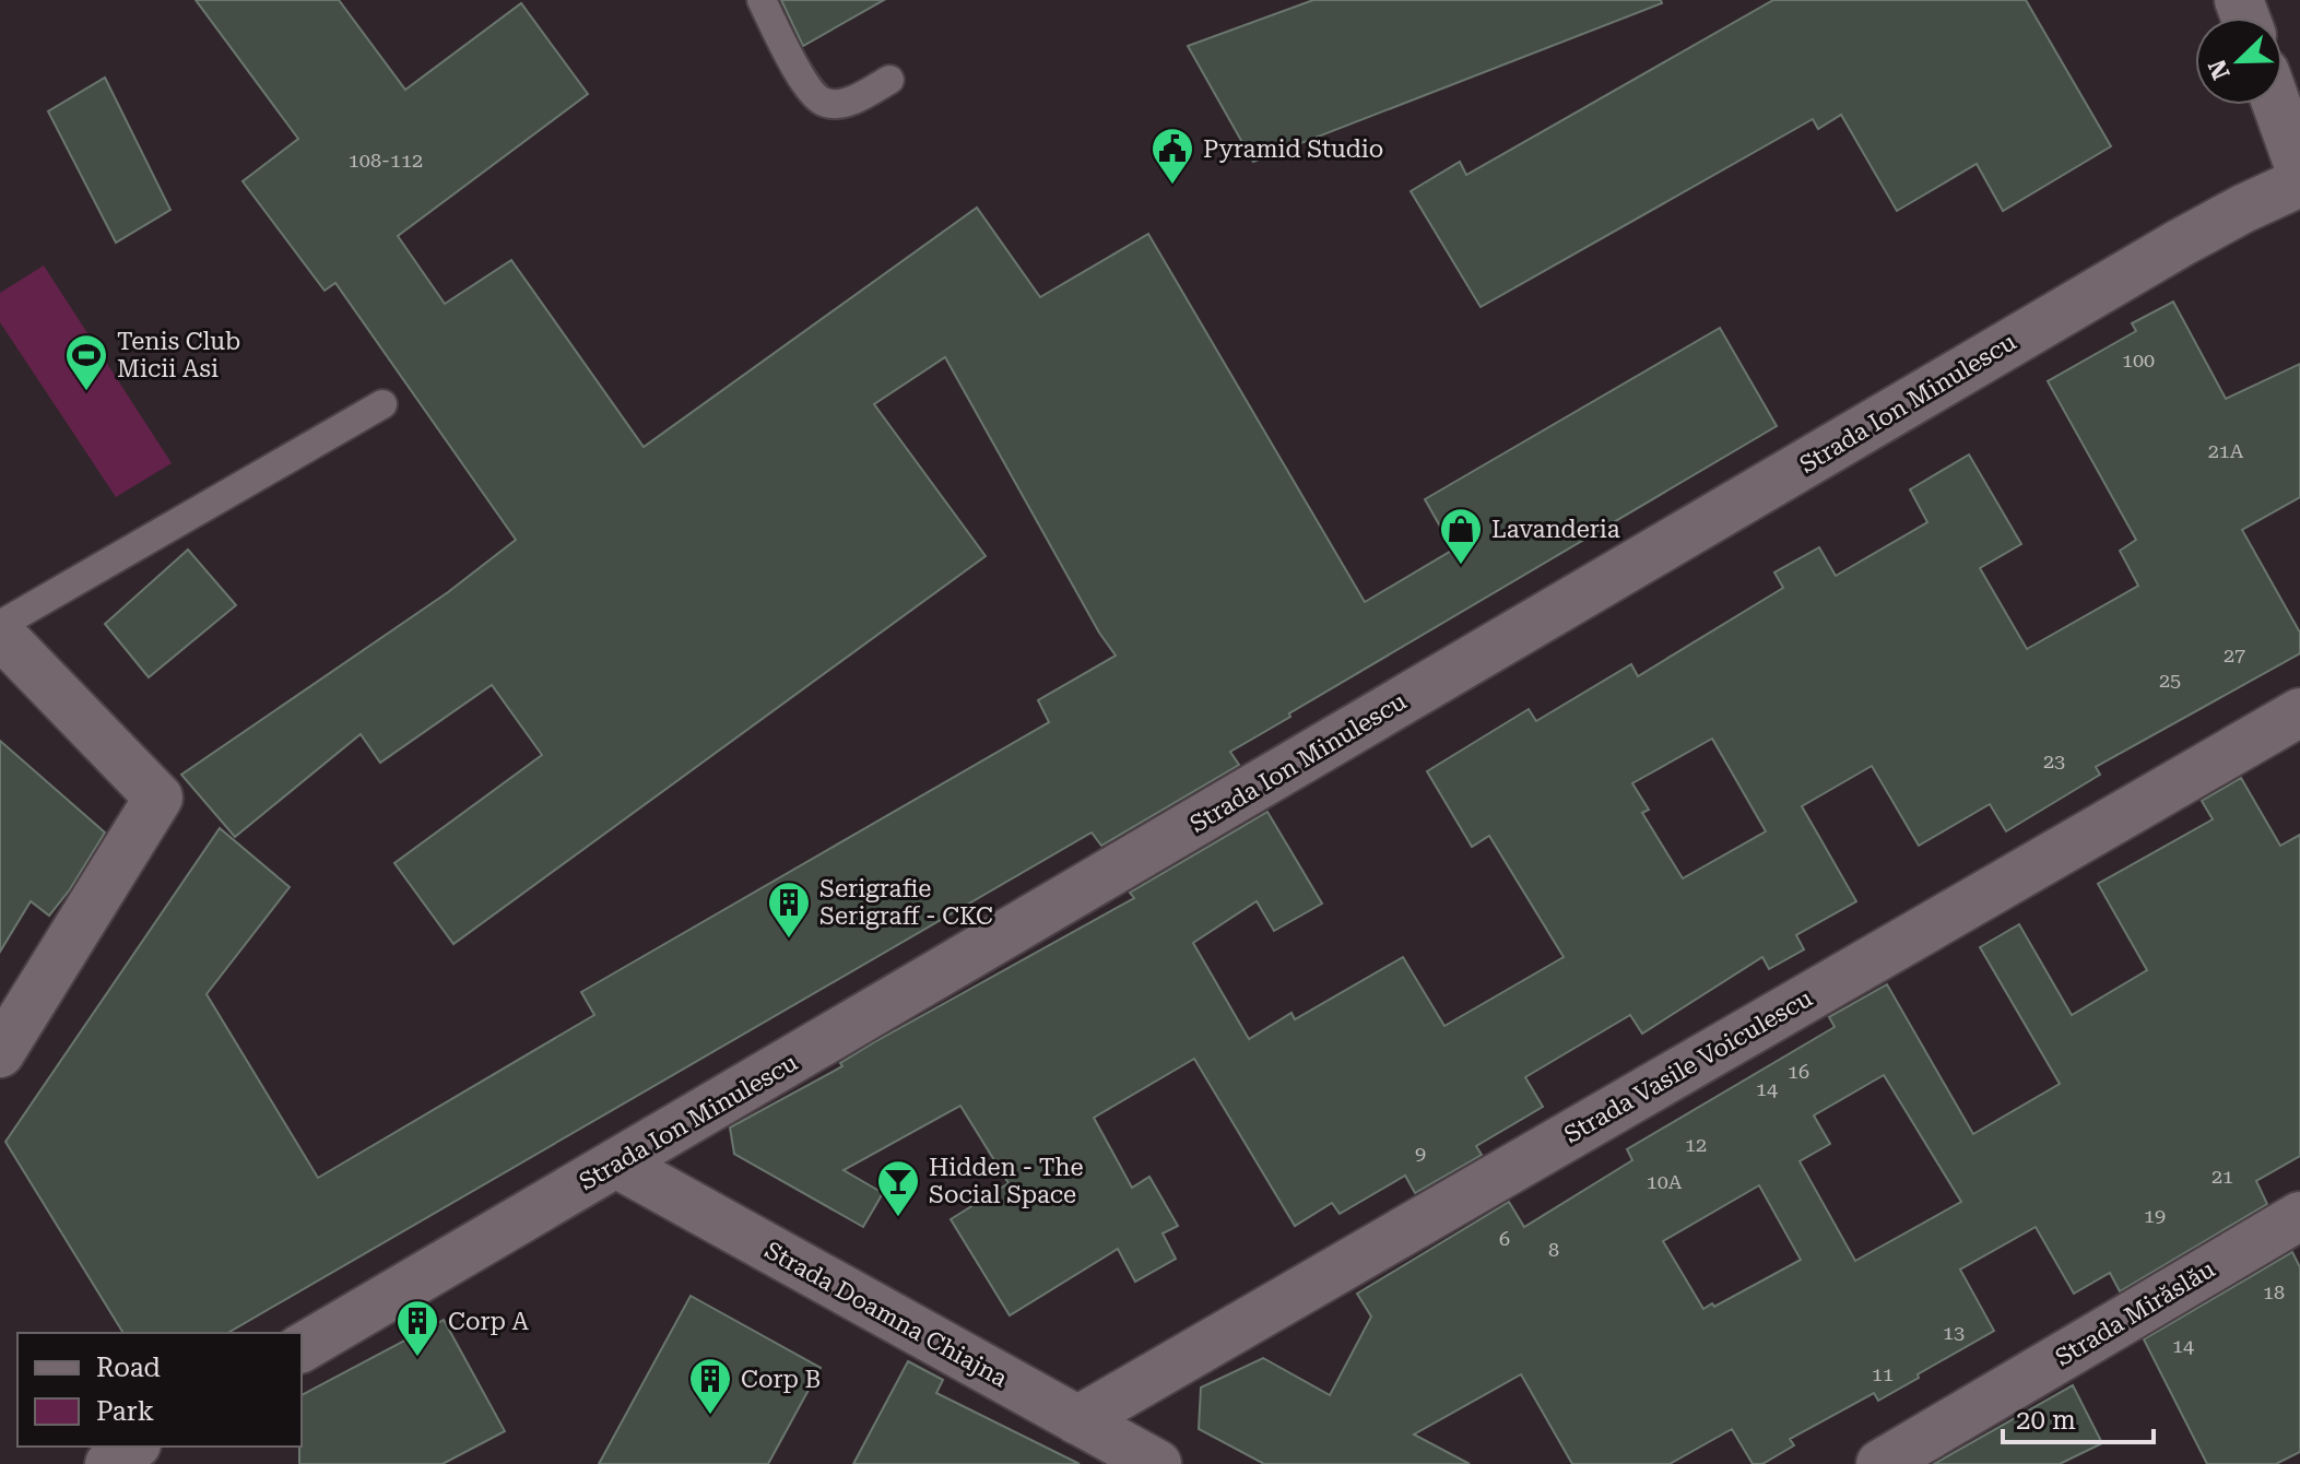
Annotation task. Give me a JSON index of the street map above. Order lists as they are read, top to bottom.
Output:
{
  "streets": {
    "street": [
      "Strada Ion Minulescu",
      "Strada Vasile Voiculescu",
      "Strada Mirăslău",
      "Strada Doamna Chiajna"
    ]
  },
  "crossings": [
    ["Strada Ion Minulescu", "Strada Doamna Chiajna"],
    ["Strada Vasile Voiculescu", "Strada Doamna Chiajna"]
  ],
  "places": {
    "public building": ["Pyramid Studio"],
    "sports": ["Tenis Club Micii Asi"],
    "shop": ["Lavanderia"],
    "building": ["Serigrafie Serigraff - CKC", "Corp A", "Corp B"],
    "bar": ["Hidden - The Social Space"]
  },
  "house_numbers": [
    "108-112",
    "100",
    "21A",
    "27",
    "25",
    "23",
    "16",
    "14",
    "12",
    "9",
    "21",
    "10A",
    "19",
    "6",
    "8",
    "18",
    "13",
    "14",
    "11"
  ],
  "legend": ["Road", "Park"],
  "scale_bar": "20 m",
  "north": "bottom left"
}
